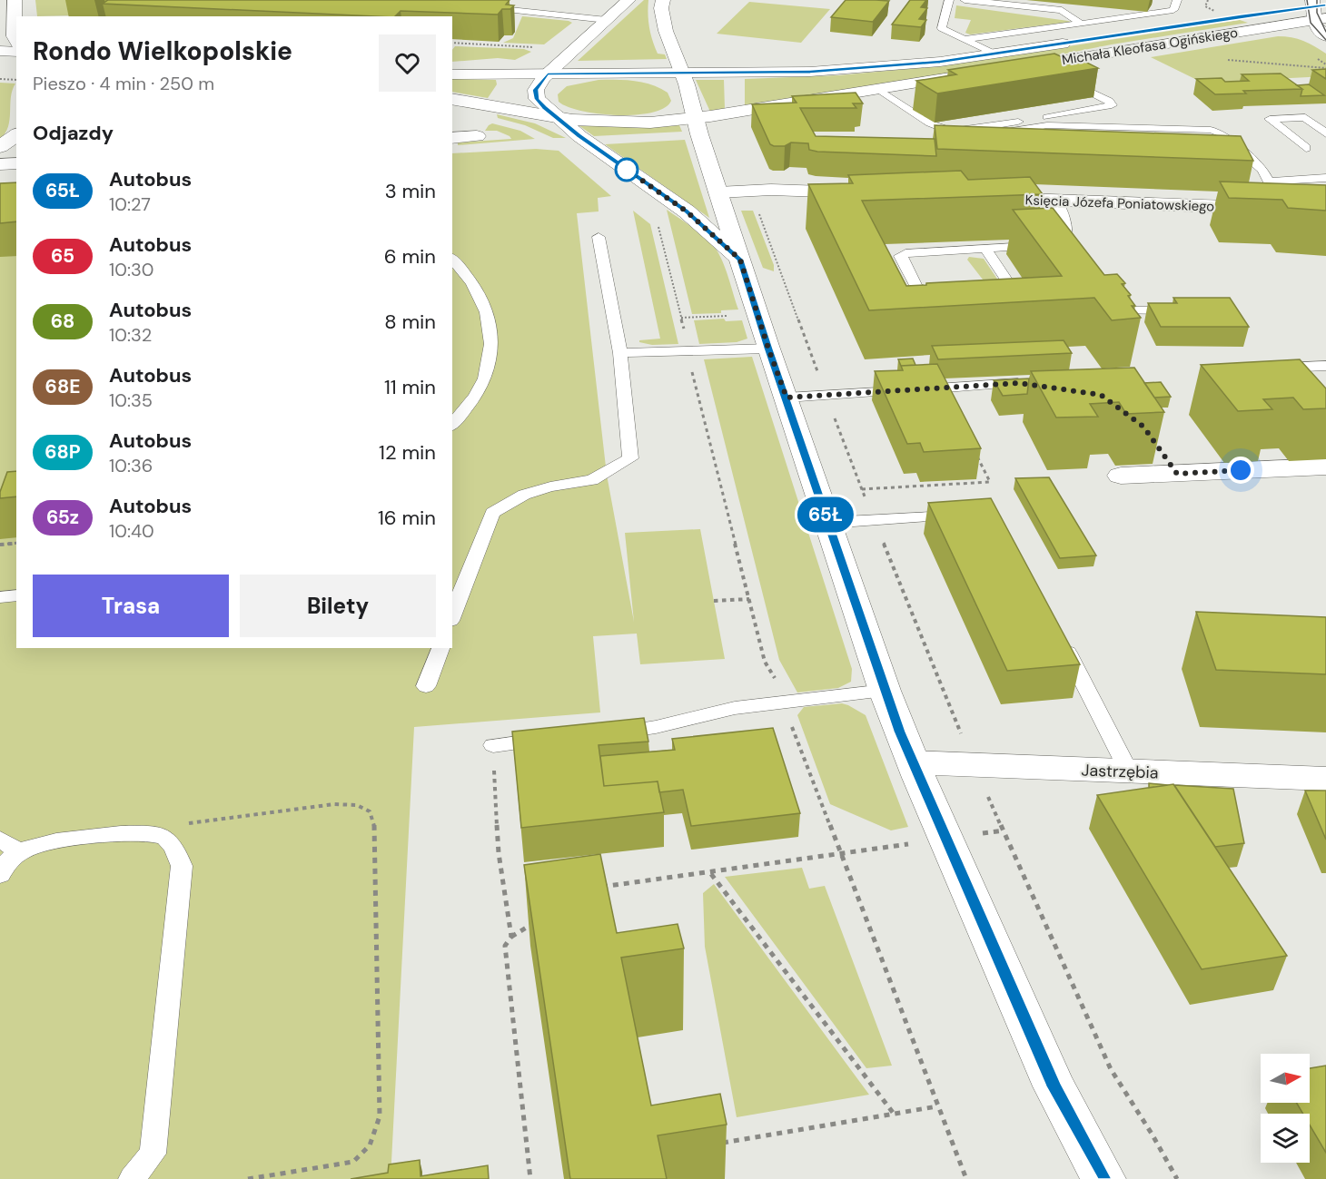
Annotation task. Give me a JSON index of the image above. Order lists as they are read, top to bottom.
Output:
{
  "streets": {
    "street": ["Michała Kleofasa Ogińskiego", "Księcia Józefa Poniatowskiego", "Jastrzębia"]
  },
  "lines": ["bus line 65Ł"],
  "north": "right",
  "page": {
    "on_map": "65Ł",
    "heading": [
      ["Rondo Wielkopolskie", "Pieszo · 4 min · 250 m"],
      "Odjazdy"
    ],
    "list": [
      {
        "mark": "65Ł",
        "name": "Autobus",
        "note": "10:27",
        "value": "3 min"
      },
      {
        "mark": "65",
        "name": "Autobus",
        "note": "10:30",
        "value": "6 min"
      },
      {
        "mark": "68",
        "name": "Autobus",
        "note": "10:32",
        "value": "8 min"
      },
      {
        "mark": "68E",
        "name": "Autobus",
        "note": "10:35",
        "value": "11 min"
      },
      {
        "mark": "68P",
        "name": "Autobus",
        "note": "10:36",
        "value": "12 min"
      },
      {
        "mark": "65z",
        "name": "Autobus",
        "note": "10:40",
        "value": "16 min"
      }
    ],
    "buttons": ["Trasa", "Bilety"]
  }
}
